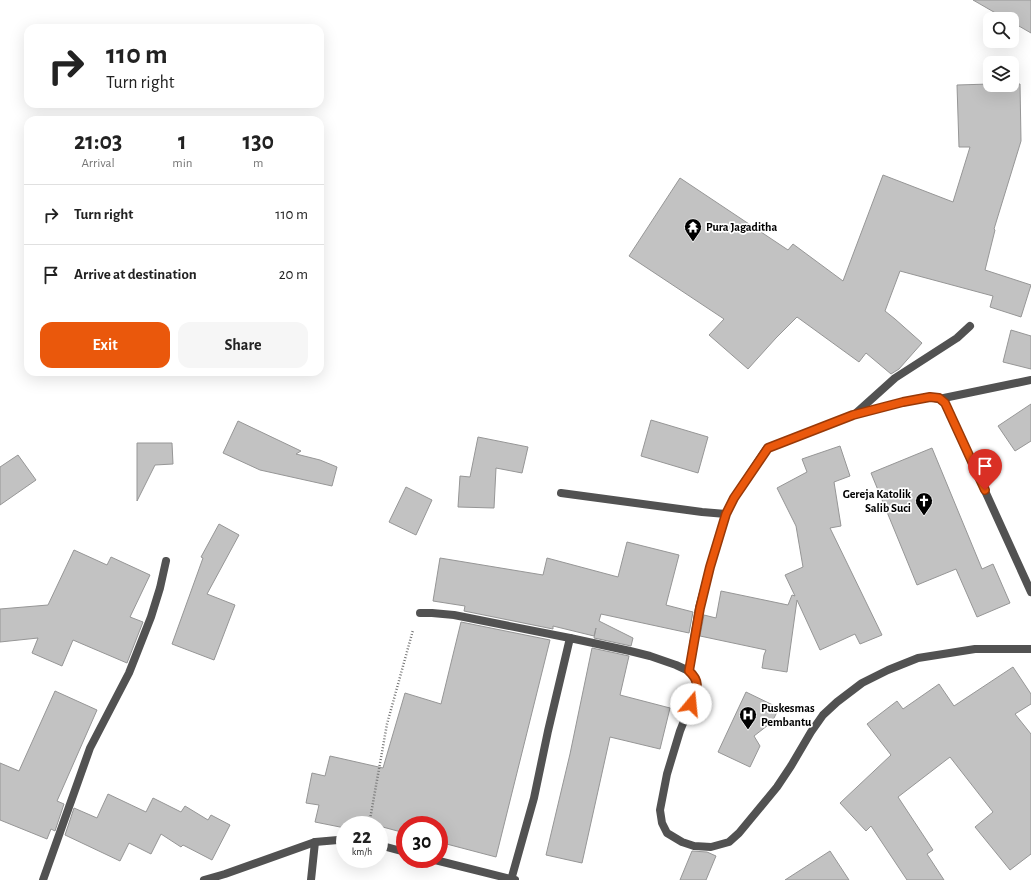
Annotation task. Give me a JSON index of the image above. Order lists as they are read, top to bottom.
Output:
{
  "places": {
    "temple": ["Pura Jagaditha"],
    "church": ["Gereja Katolik Salib Suci"],
    "hospital": ["Puskesmas Pembantu"]
  },
  "page": {
    "turn": ["110 m", "Turn right"],
    "eta": [
      "21:03",
      "Arrival",
      "1",
      "min",
      "130",
      "m"
    ],
    "list": [
      {
        "name": "Turn right",
        "value": "110 m"
      },
      {
        "name": "Arrive at destination",
        "value": "20 m"
      }
    ],
    "buttons": ["Exit", "Share"],
    "speed": "22 km/h",
    "limit": "30"
  }
}
